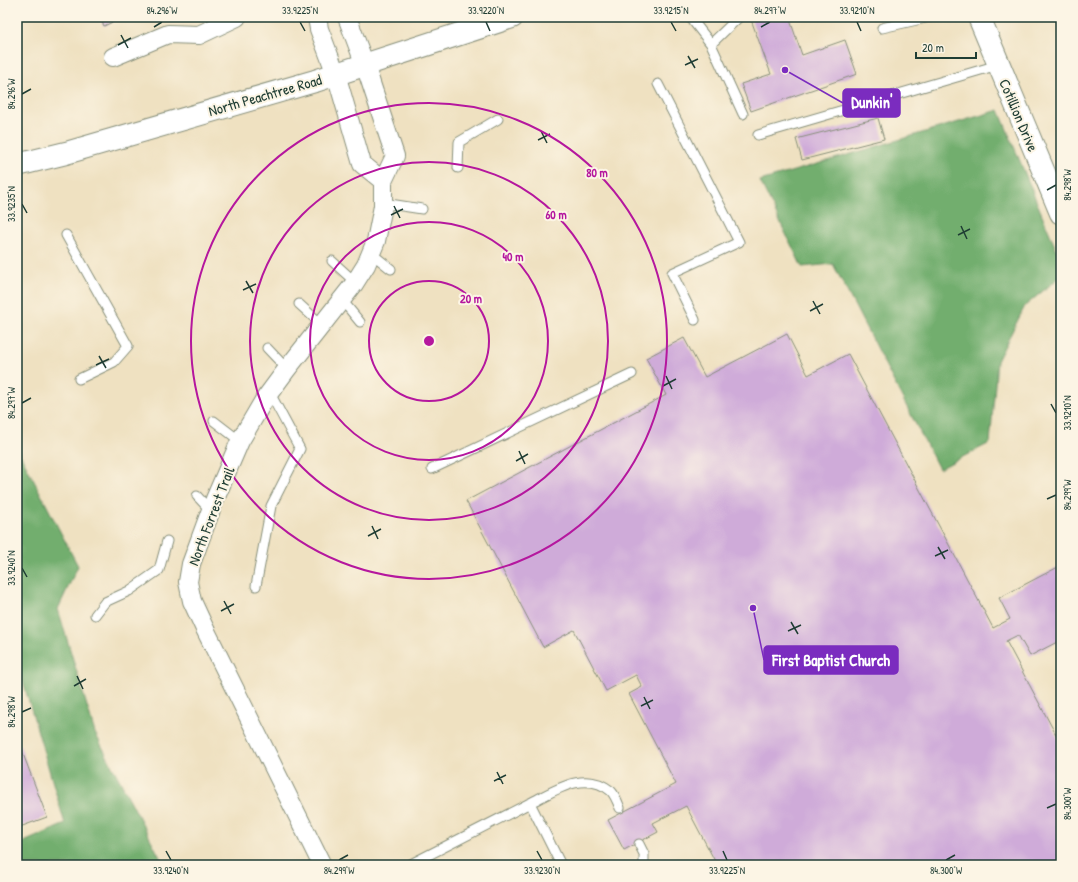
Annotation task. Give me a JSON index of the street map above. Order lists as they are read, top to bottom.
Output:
{
  "streets": {
    "street": ["North Peachtree Road", "Cotillion Drive", "North Forrest Trail"]
  },
  "crossings": [
    ["North Peachtree Road", "North Forrest Trail"]
  ],
  "places": ["Dunkin'", "First Baptist Church"],
  "scale_bar": "20 m",
  "coordinates": [
    "84.296°W",
    "33.9225°N",
    "33.9220°N",
    "33.9215°N",
    "84.297°W",
    "33.9210°N",
    "84.298°W",
    "33.9235°N",
    "84.299°W",
    "33.9240°N",
    "84.300°W",
    "33.9230°N"
  ],
  "rings": [
    "80 m",
    "60 m",
    "40 m",
    "20 m"
  ]
}
